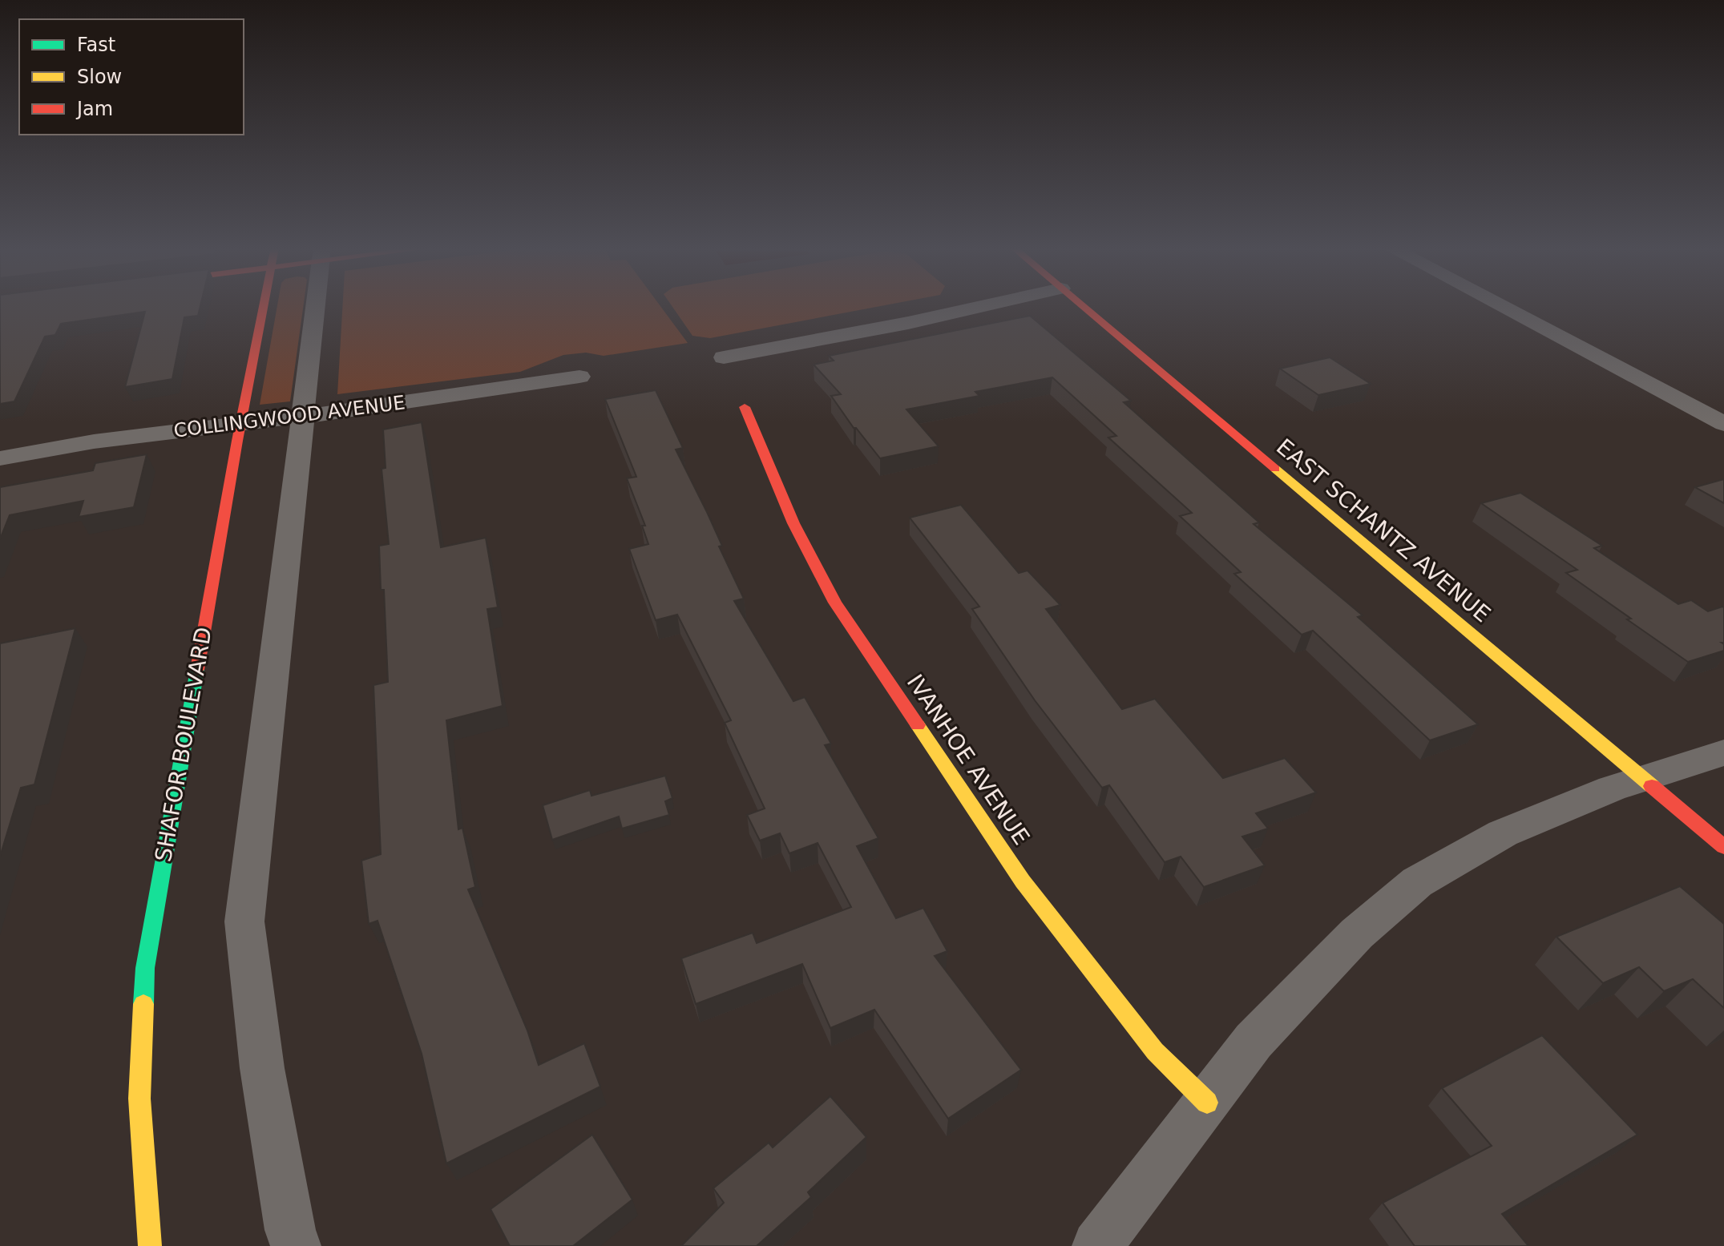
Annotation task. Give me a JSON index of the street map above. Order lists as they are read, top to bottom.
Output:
{
  "streets": {
    "street": [
      "COLLINGWOOD AVENUE",
      "EAST SCHANTZ AVENUE",
      "SHAFOR BOULEVARD",
      "IVANHOE AVENUE"
    ]
  },
  "crossings": [
    ["COLLINGWOOD AVENUE", "SHAFOR BOULEVARD"]
  ],
  "legend": ["Fast", "Slow", "Jam"]
}
